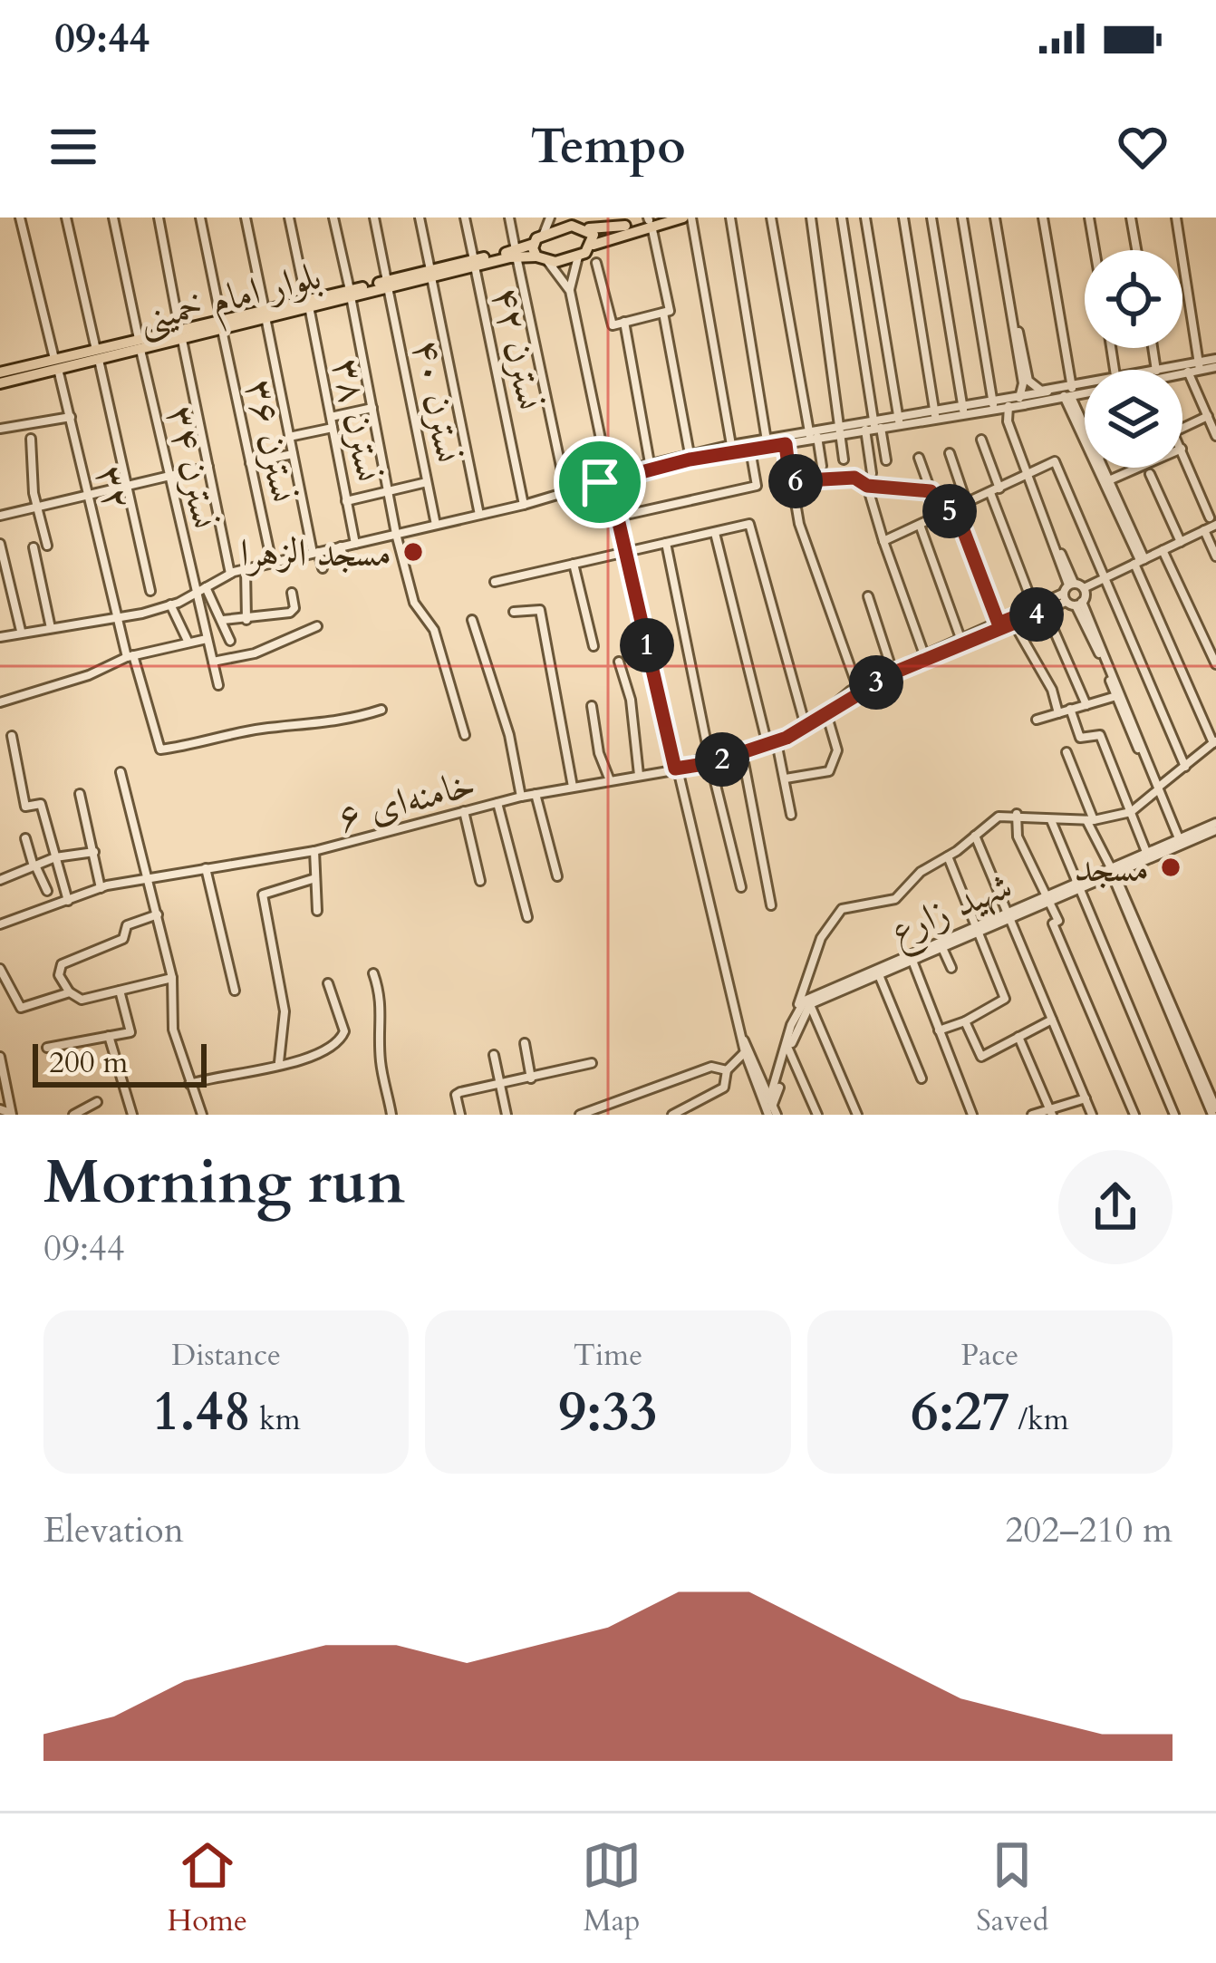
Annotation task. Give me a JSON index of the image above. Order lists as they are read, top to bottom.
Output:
{
  "streets": {
    "main road": ["بلوار امام خمینی"],
    "street": [
      "نسترن ۴۲",
      "نسترن ۴۰",
      "نسترن ۳۸",
      "نسترن ۳۶",
      "نسترن ۳۴",
      "۳۲",
      "خامنه‌ای ۶",
      "شهید زارع"
    ]
  },
  "crossings": [
    ["بلوار امام خمینی", "نسترن ۴۲"],
    ["بلوار امام خمینی", "نسترن ۴۰"],
    ["بلوار امام خمینی", "نسترن ۳۸"],
    ["بلوار امام خمینی", "نسترن ۳۶"],
    ["بلوار امام خمینی", "نسترن ۳۴"],
    ["بلوار امام خمینی", "۳۲"]
  ],
  "places": ["مسجد الزهرا", "مسجد"],
  "scale_bar": "200 m",
  "page": {
    "status": "09:44",
    "header": "Tempo",
    "pins": [
      "6",
      "5",
      "4",
      "1",
      "3",
      "2"
    ],
    "scale": "200 m",
    "heading": ["Morning run", "09:44"],
    "stats": [
      ["Distance", "1.48 km"],
      ["Time", "9:33"],
      ["Pace", "6:27 /km"]
    ],
    "chart": ["Elevation", "202–210 m"],
    "tabs": ["Home", "Map", "Saved"]
  }
}
